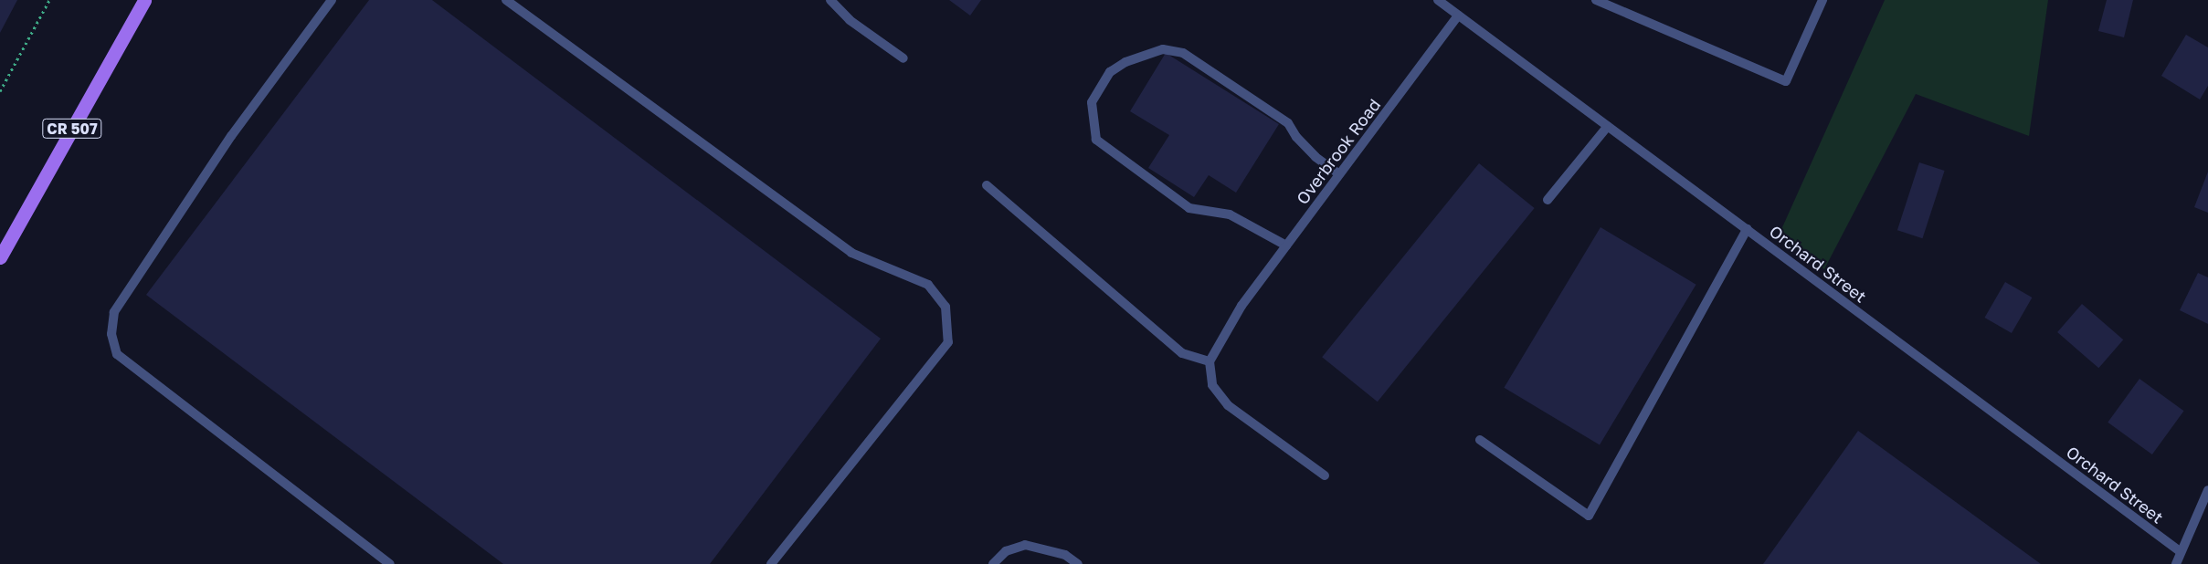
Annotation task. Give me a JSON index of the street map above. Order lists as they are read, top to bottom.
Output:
{
  "streets": {
    "main road": ["CR 507"],
    "street": ["Overbrook Road", "Orchard Street"]
  },
  "crossings": [
    ["Overbrook Road", "Orchard Street"]
  ]
}
